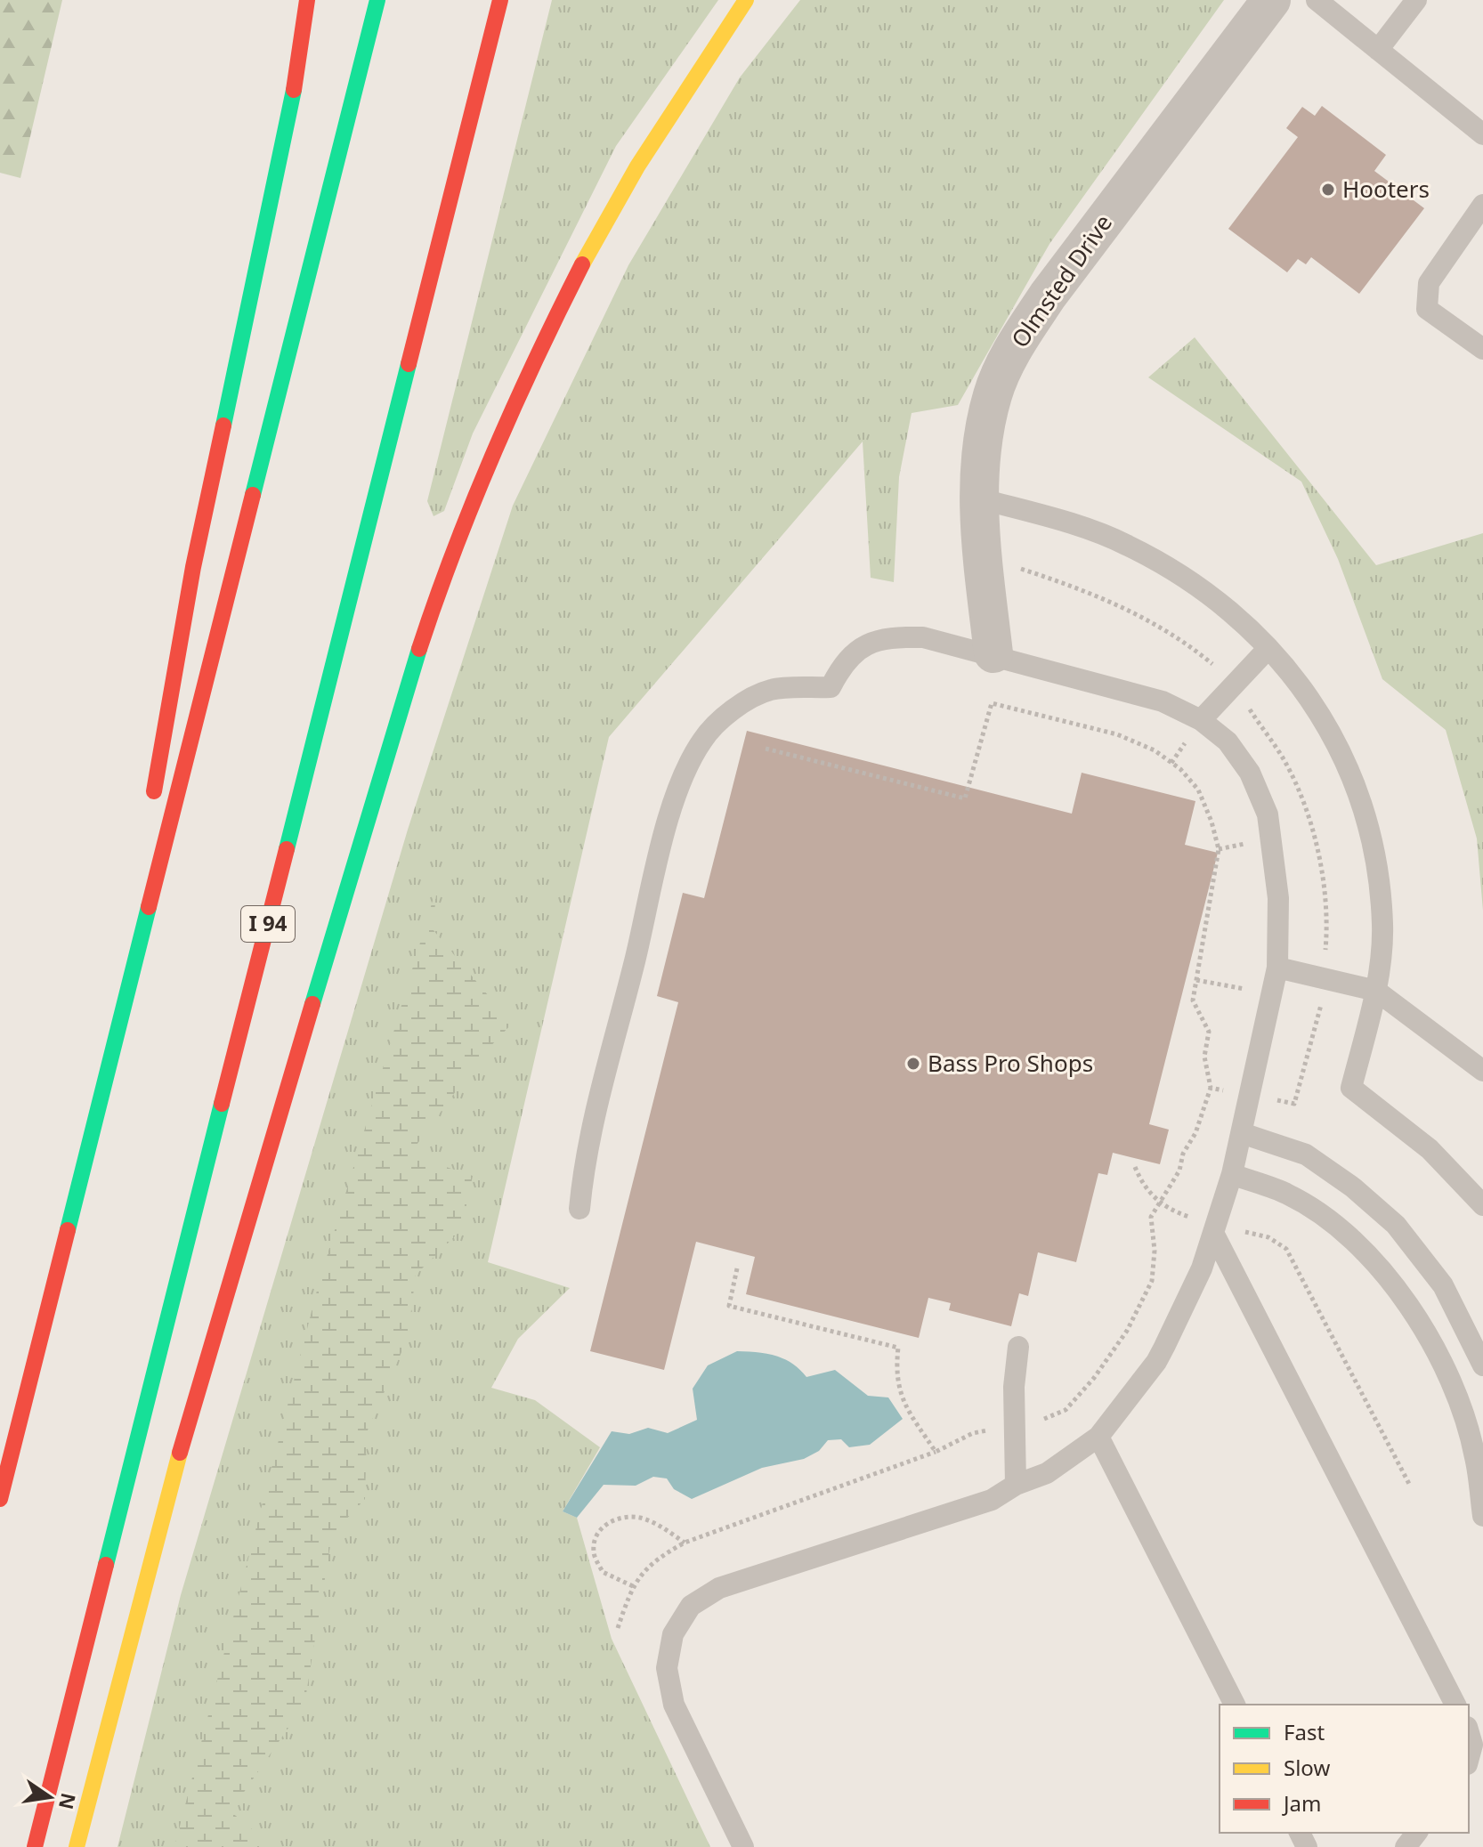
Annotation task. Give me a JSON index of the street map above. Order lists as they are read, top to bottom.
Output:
{
  "streets": {
    "highway": ["I 94"],
    "street": ["Olmsted Drive"]
  },
  "places": ["Hooters", "Bass Pro Shops"],
  "legend": ["Fast", "Slow", "Jam"],
  "north": "right"
}
